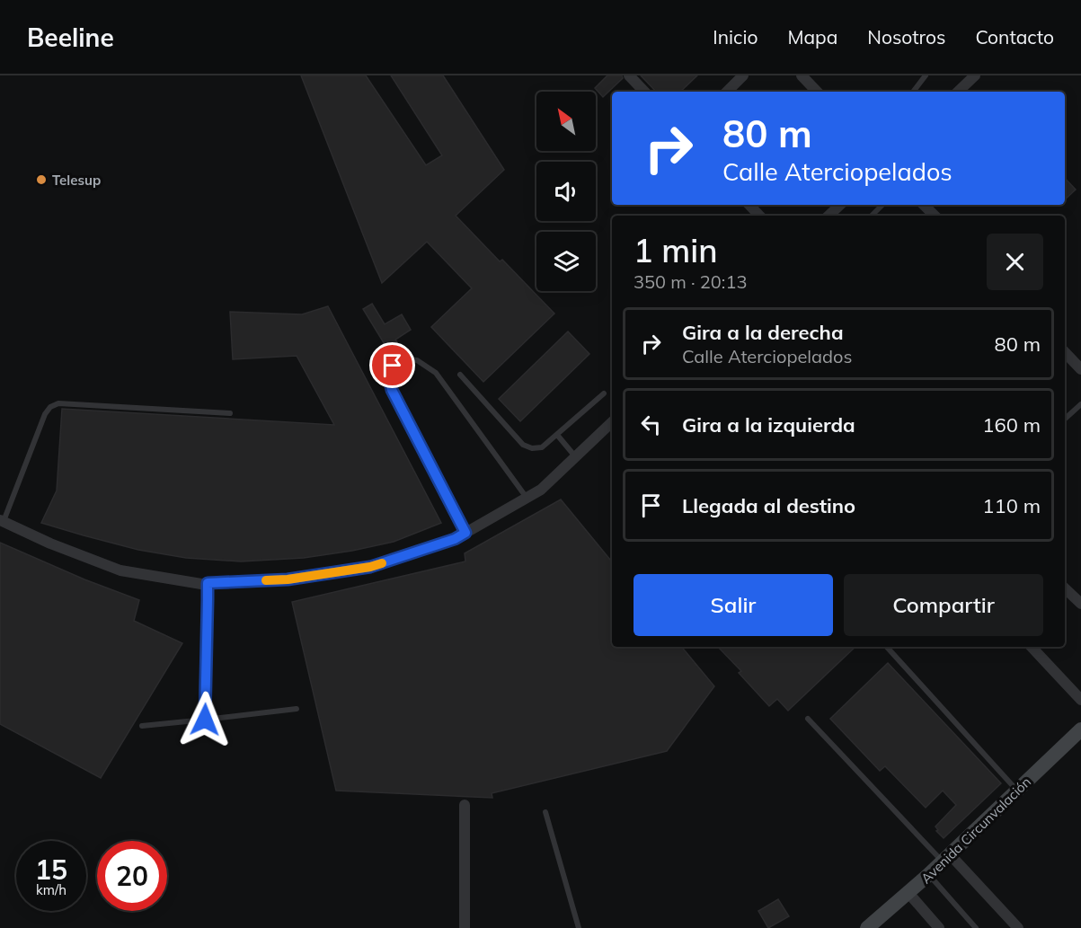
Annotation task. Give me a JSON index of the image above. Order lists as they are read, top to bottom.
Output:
{
  "streets": {
    "street": ["Avenida Circunvalación"]
  },
  "places": ["Telesup"],
  "north": "top left",
  "page": {
    "header": "Beeline",
    "nav": [
      "Inicio",
      "Mapa",
      "Nosotros",
      "Contacto"
    ],
    "turn": ["80 m", "Calle Aterciopelados"],
    "heading": ["1 min", "350 m · 20:13"],
    "list": [
      {
        "name": "Gira a la derecha",
        "note": "Calle Aterciopelados",
        "value": "80 m"
      },
      {
        "name": "Gira a la izquierda",
        "value": "160 m"
      },
      {
        "name": "Llegada al destino",
        "value": "110 m"
      }
    ],
    "buttons": ["Salir", "Compartir"],
    "speed": "15 km/h",
    "limit": "20"
  }
}
